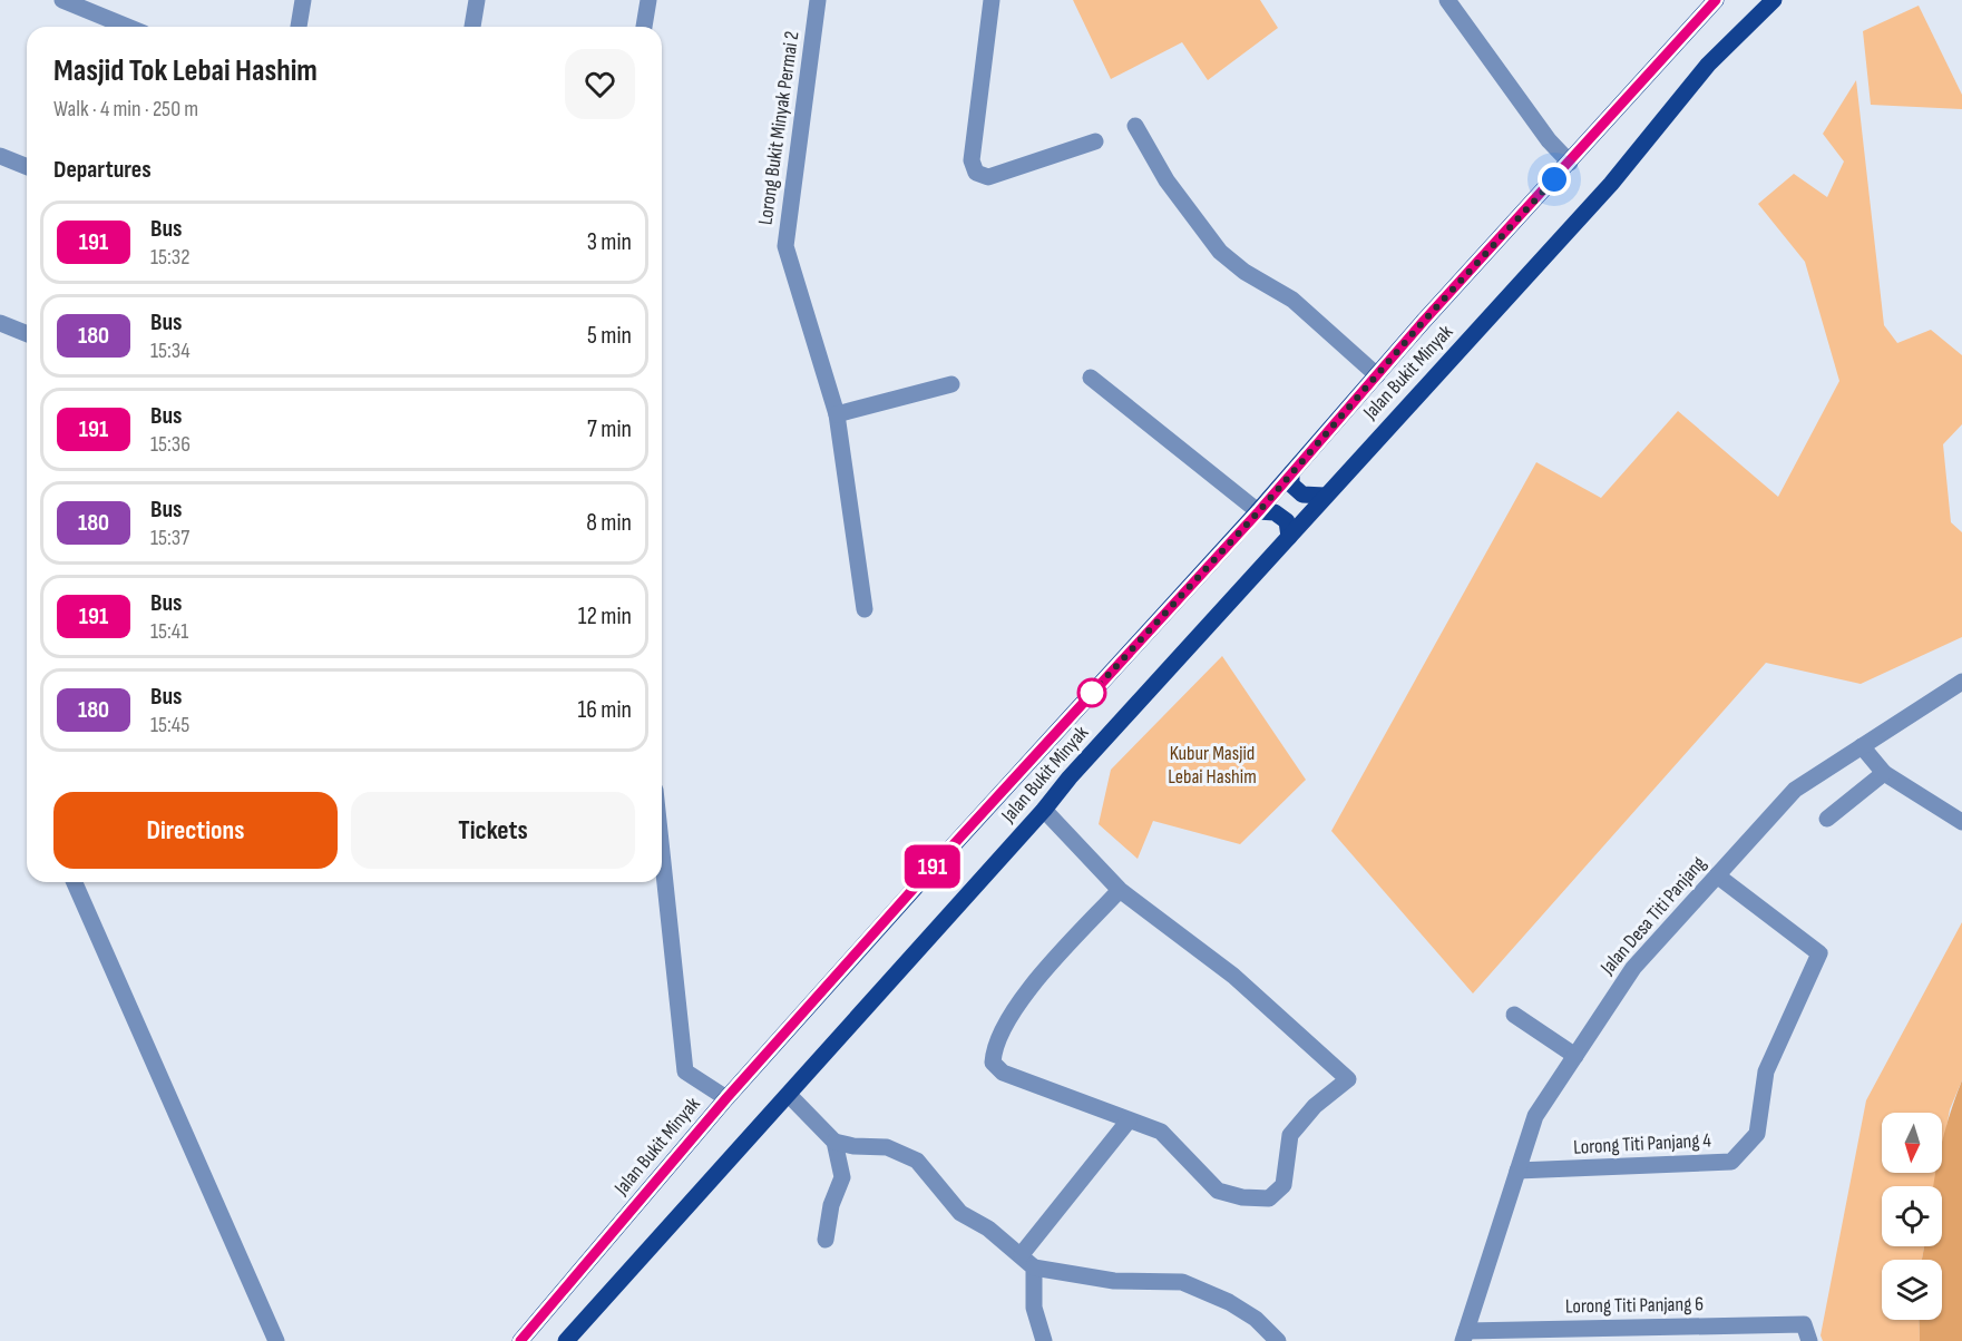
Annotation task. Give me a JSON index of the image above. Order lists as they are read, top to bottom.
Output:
{
  "streets": {
    "main road": ["Jalan Bukit Minyak"],
    "street": [
      "Lorong Bukit Minyak Permai 2",
      "Jalan Desa Titi Panjang",
      "Lorong Titi Panjang 4",
      "Lorong Titi Panjang 6"
    ]
  },
  "crossings": [
    ["Jalan Desa Titi Panjang", "Lorong Titi Panjang 4"],
    ["Jalan Desa Titi Panjang", "Lorong Titi Panjang 6"]
  ],
  "parks": ["Kubur Masjid Lebai Hashim"],
  "lines": ["bus line 191"],
  "north": "bottom",
  "page": {
    "on_map": "191",
    "heading": [
      ["Masjid Tok Lebai Hashim", "Walk · 4 min · 250 m"],
      "Departures"
    ],
    "list": [
      {
        "mark": "191",
        "name": "Bus",
        "note": "15:32",
        "value": "3 min"
      },
      {
        "mark": "180",
        "name": "Bus",
        "note": "15:34",
        "value": "5 min"
      },
      {
        "mark": "191",
        "name": "Bus",
        "note": "15:36",
        "value": "7 min"
      },
      {
        "mark": "180",
        "name": "Bus",
        "note": "15:37",
        "value": "8 min"
      },
      {
        "mark": "191",
        "name": "Bus",
        "note": "15:41",
        "value": "12 min"
      },
      {
        "mark": "180",
        "name": "Bus",
        "note": "15:45",
        "value": "16 min"
      }
    ],
    "buttons": ["Directions", "Tickets"]
  }
}
